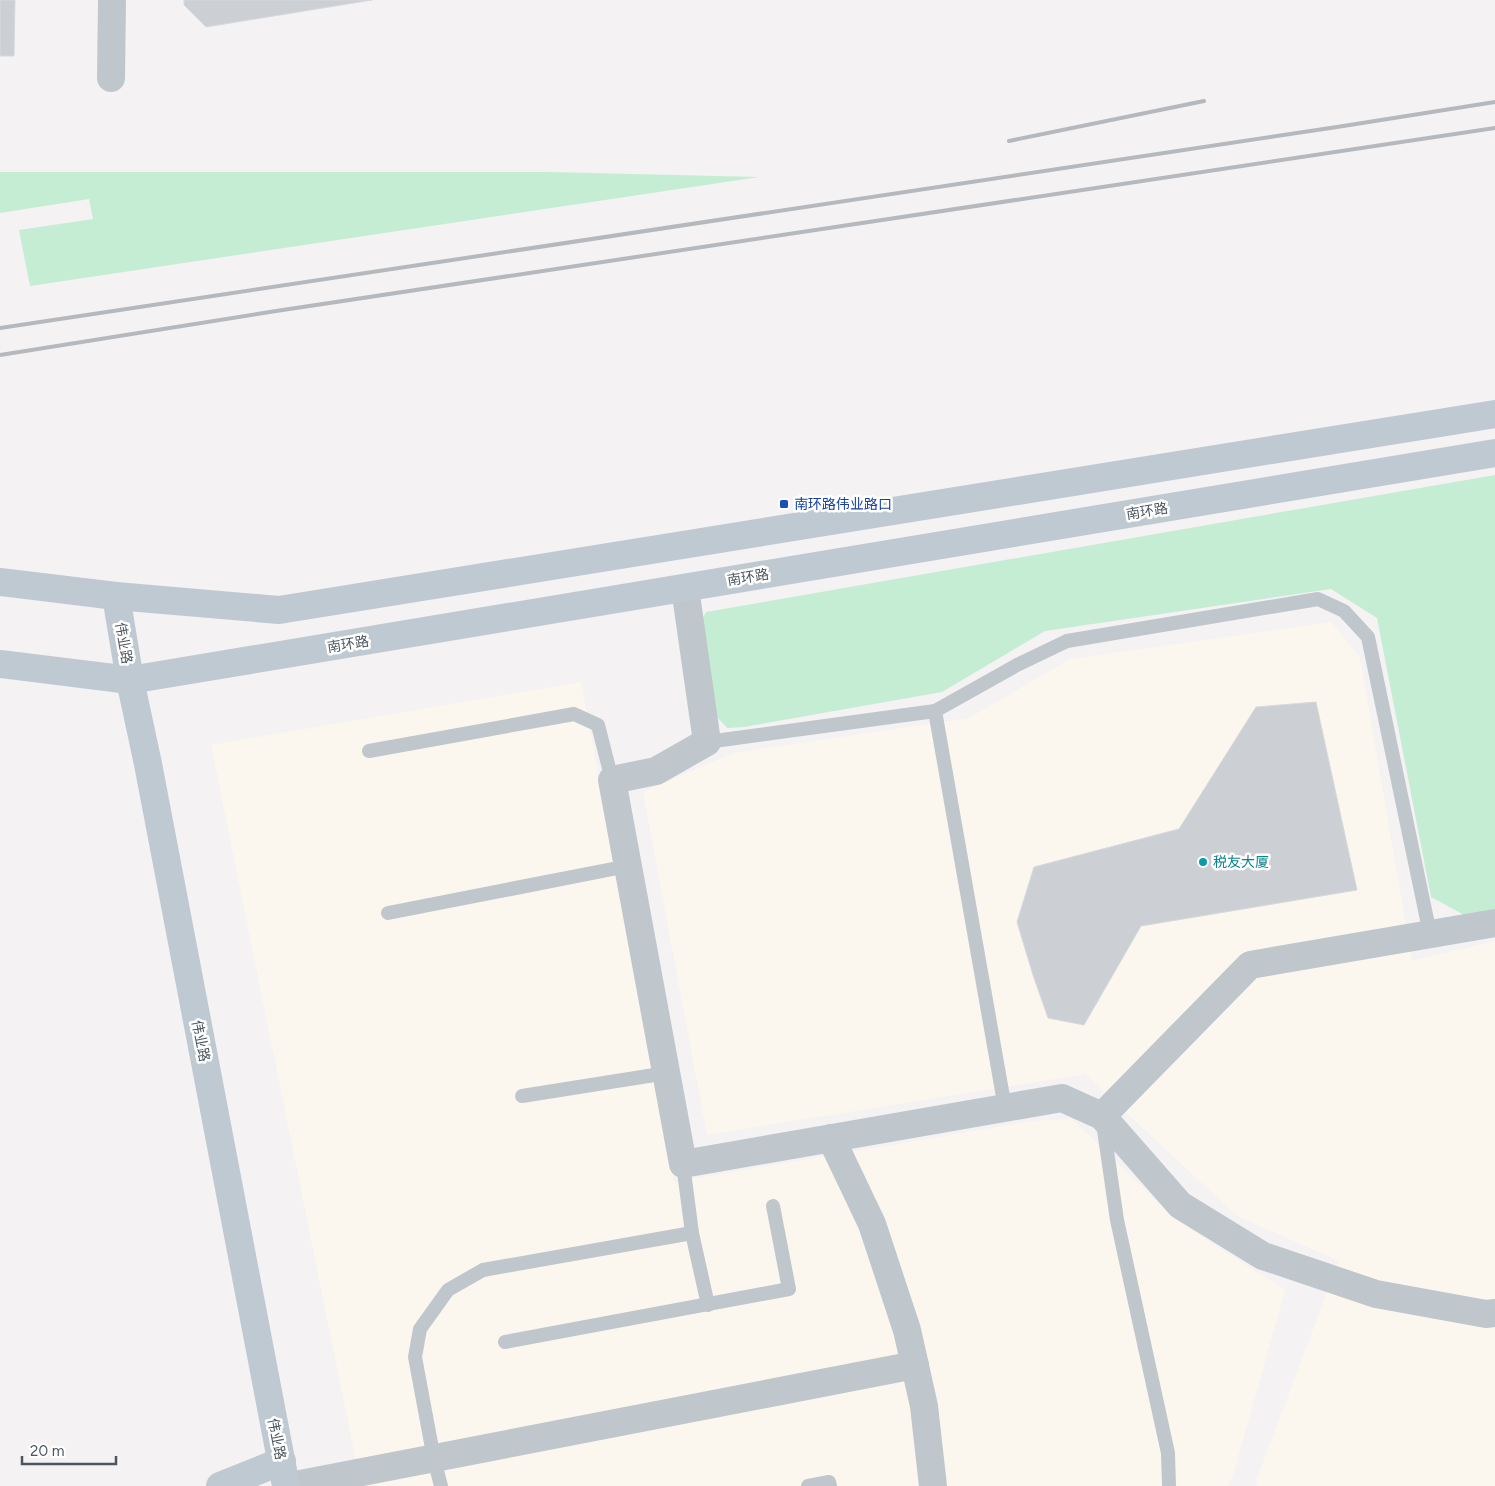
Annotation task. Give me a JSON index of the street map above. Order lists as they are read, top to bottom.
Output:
{
  "streets": {
    "main road": ["南环路", "伟业路"]
  },
  "crossings": [
    ["南环路", "伟业路"]
  ],
  "places": {
    "transit": ["南环路伟业路口"],
    "other": ["税友大厦"]
  },
  "scale_bar": "20 m"
}
